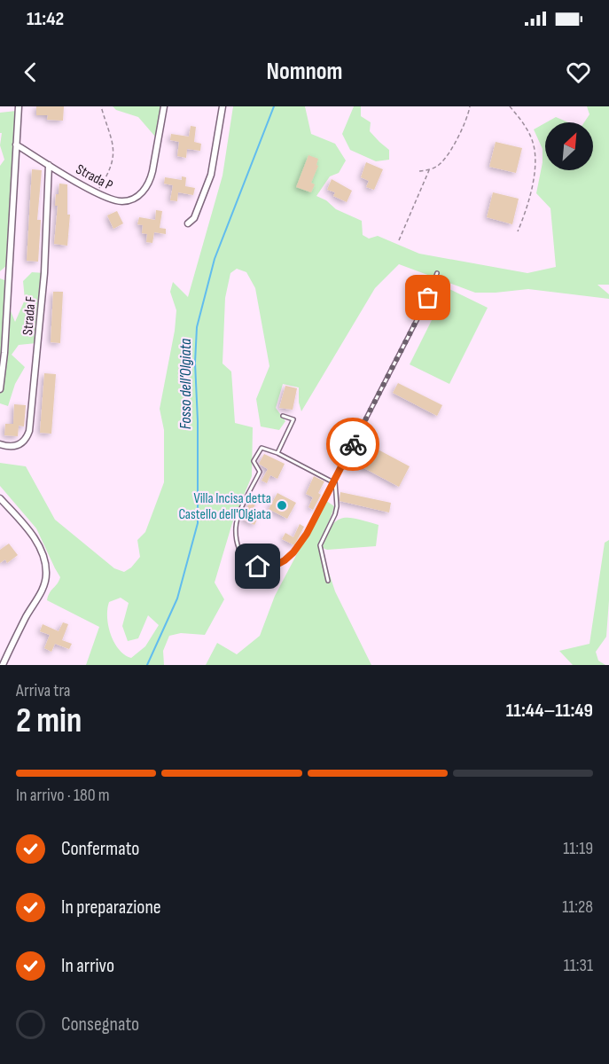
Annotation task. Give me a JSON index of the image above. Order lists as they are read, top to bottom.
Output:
{
  "streets": {
    "street": ["Strada P", "Strada F"]
  },
  "crossings": [
    ["Strada P", "Strada F"]
  ],
  "water": ["Fosso dell’Olgiata"],
  "places": ["Villa Incisa detta Castello dell'Olgiata"],
  "north": "top right",
  "page": {
    "status": "11:42",
    "header": "Nomnom",
    "heading": ["2 min", "Arriva tra", "11:44–11:49"],
    "bar": "In arrivo · 180 m",
    "list": [
      ["Confermato", "11:19"],
      ["In preparazione", "11:28"],
      ["In arrivo", "11:31"],
      "Consegnato"
    ]
  }
}
